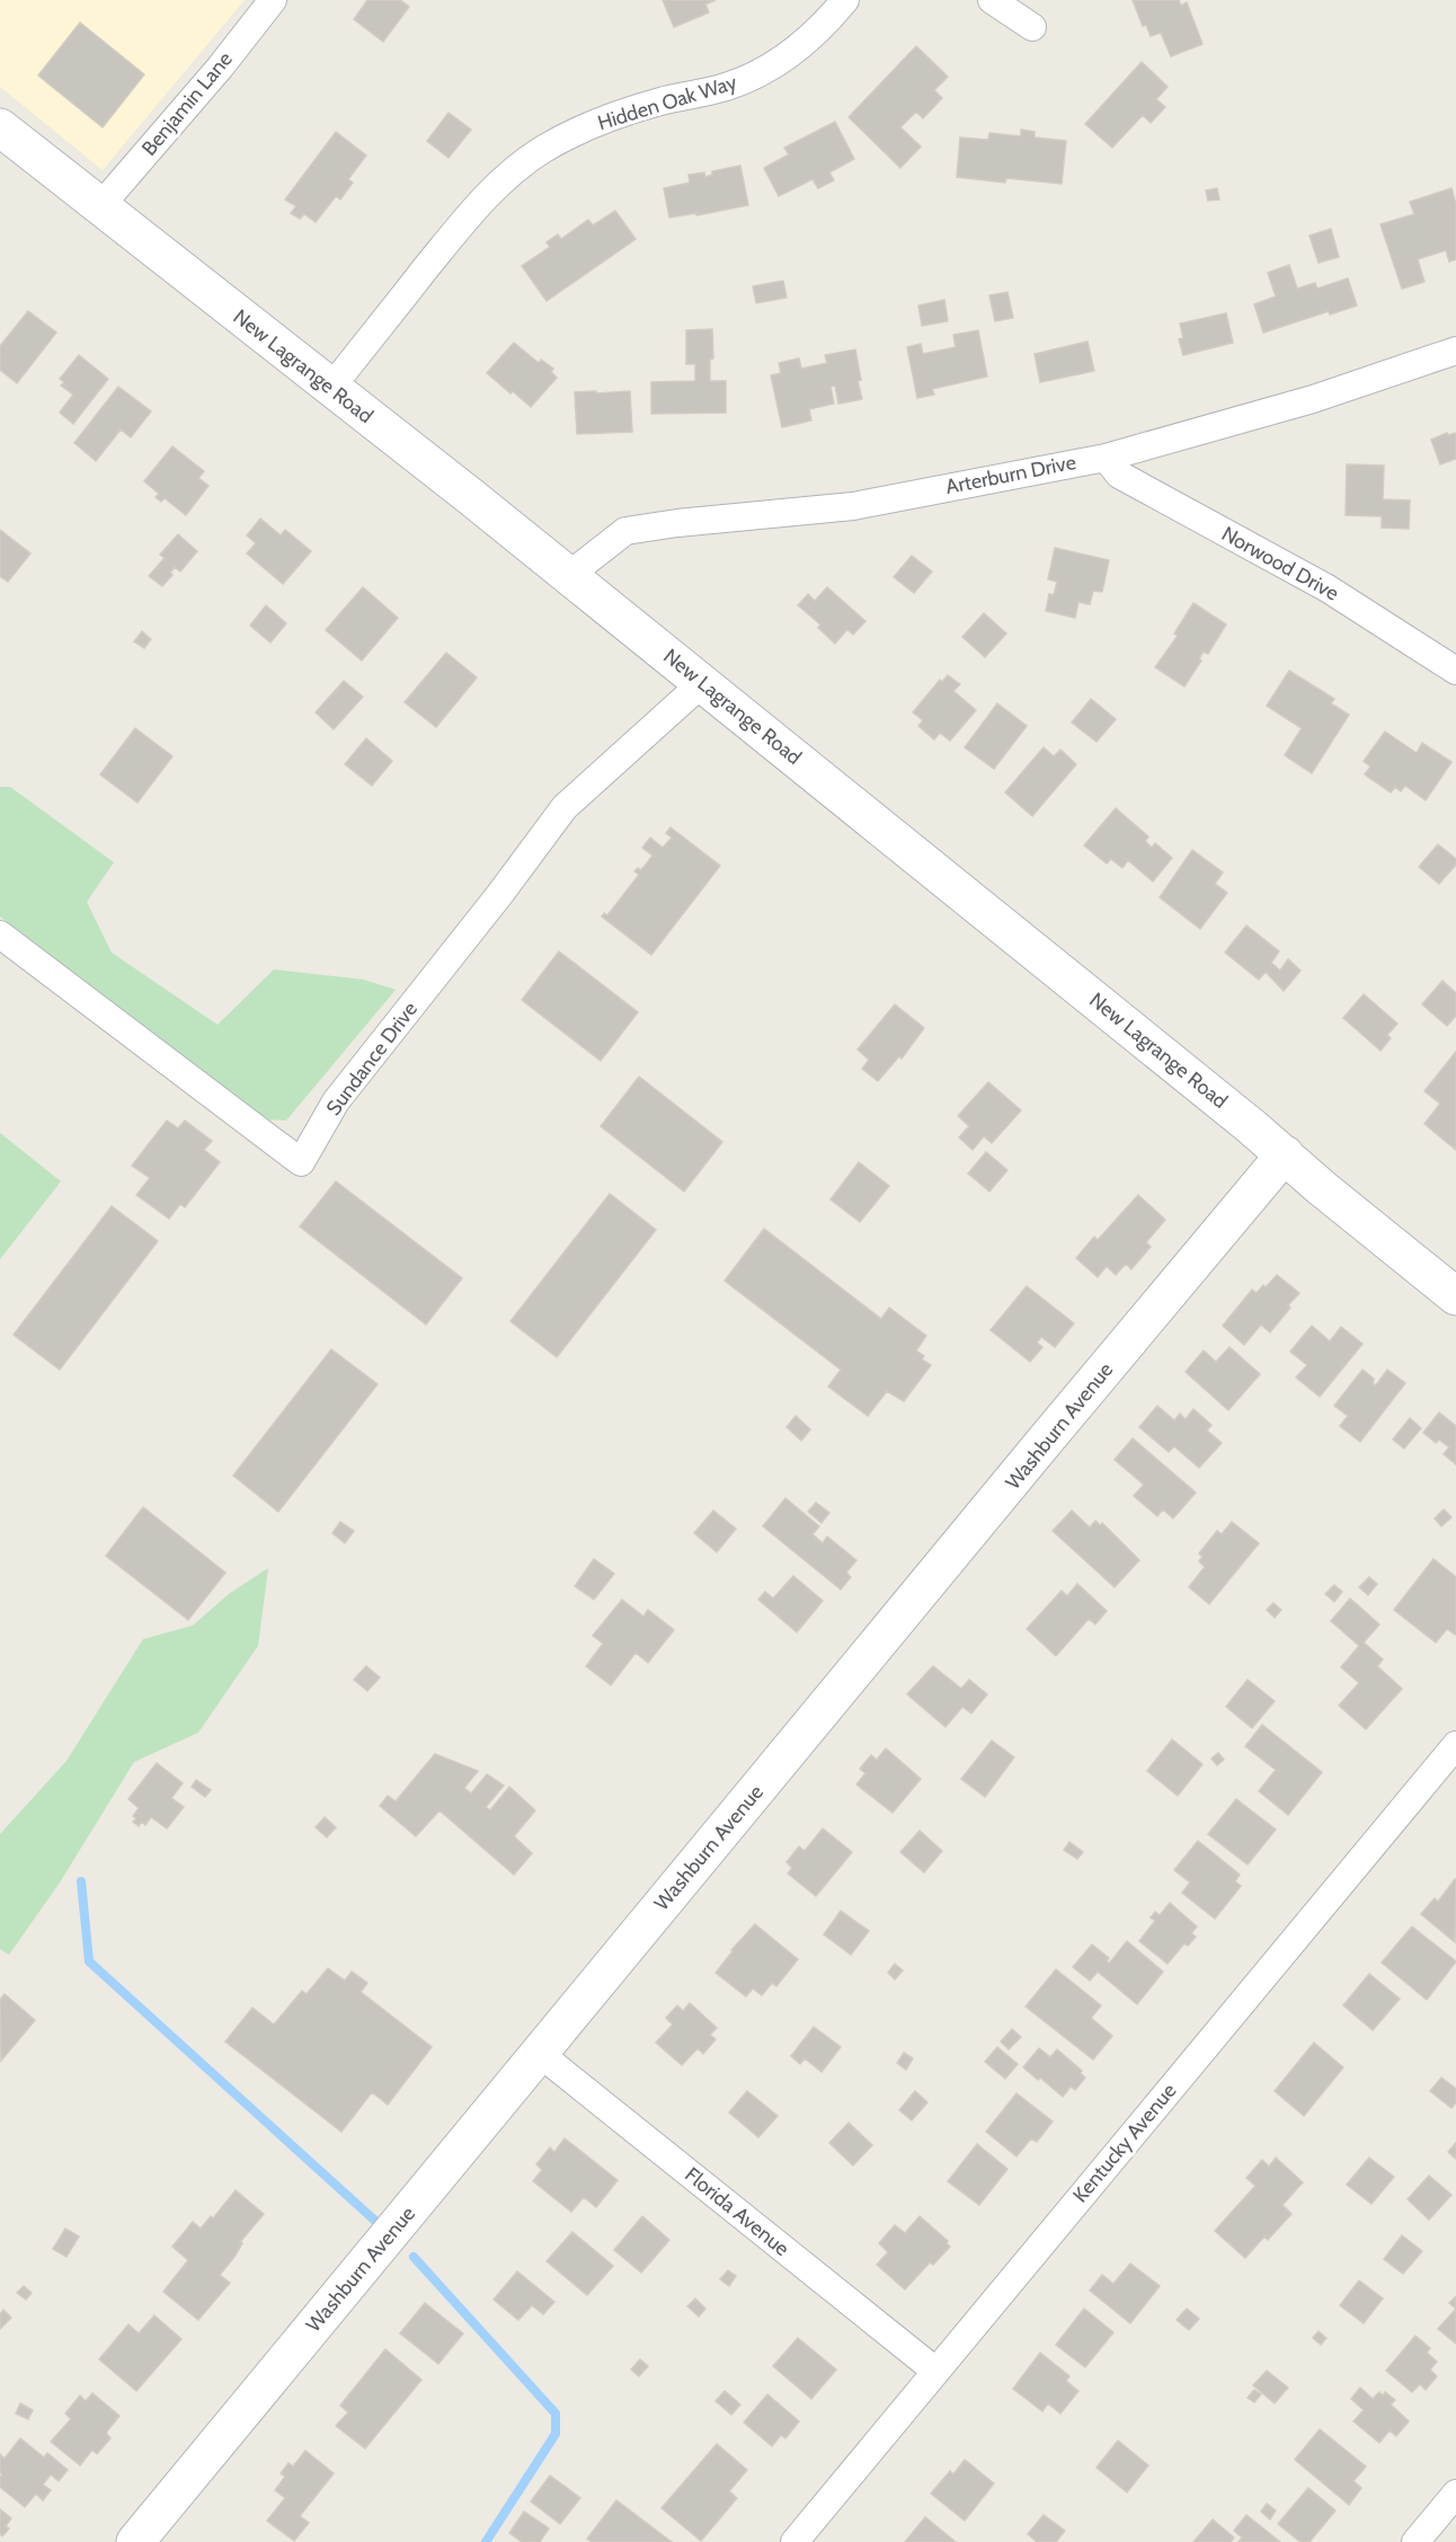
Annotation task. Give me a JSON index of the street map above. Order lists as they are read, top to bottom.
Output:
{
  "streets": {
    "main road": ["New Lagrange Road", "Washburn Avenue"],
    "street": [
      "Hidden Oak Way",
      "Benjamin Lane",
      "Arterburn Drive",
      "Norwood Drive",
      "Sundance Drive",
      "Kentucky Avenue",
      "Florida Avenue"
    ]
  },
  "crossings": [
    ["Hidden Oak Way", "New Lagrange Road"],
    ["Benjamin Lane", "New Lagrange Road"],
    ["New Lagrange Road", "Arterburn Drive"],
    ["New Lagrange Road", "Sundance Drive"],
    ["New Lagrange Road", "Washburn Avenue"],
    ["Arterburn Drive", "Norwood Drive"],
    ["Washburn Avenue", "Florida Avenue"],
    ["Kentucky Avenue", "Florida Avenue"]
  ]
}
